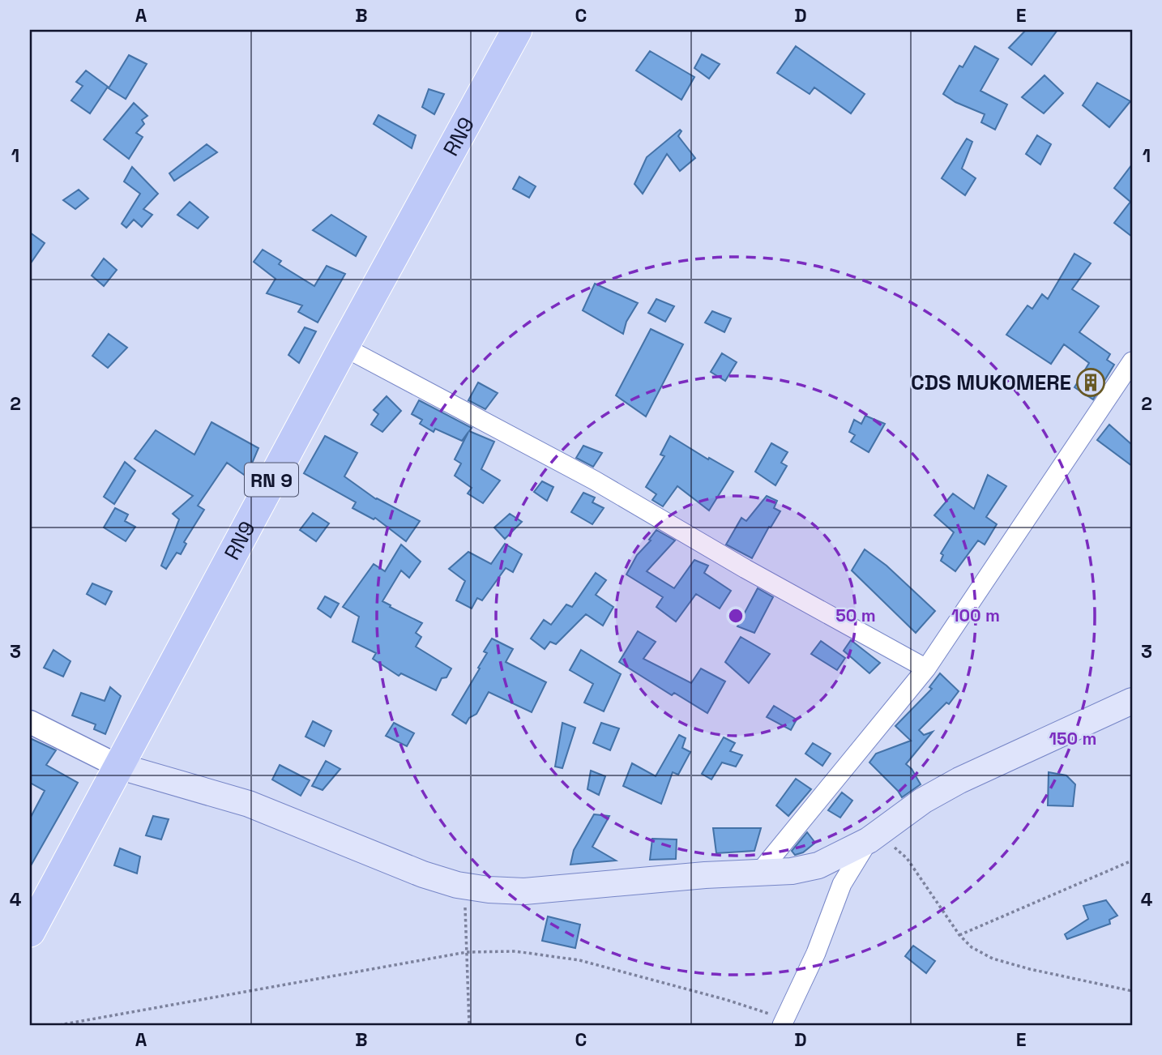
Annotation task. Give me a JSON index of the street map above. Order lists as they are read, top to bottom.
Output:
{
  "streets": {
    "main road": ["RN9", "RN 9"]
  },
  "places": {
    "building": ["CDS MUKOMERE"]
  },
  "grid": {
    "columns": [
      "A",
      "B",
      "C",
      "D",
      "E"
    ],
    "rows": [
      "1",
      "2",
      "3",
      "4"
    ]
  },
  "rings": ["50 m", "100 m", "150 m"]
}
